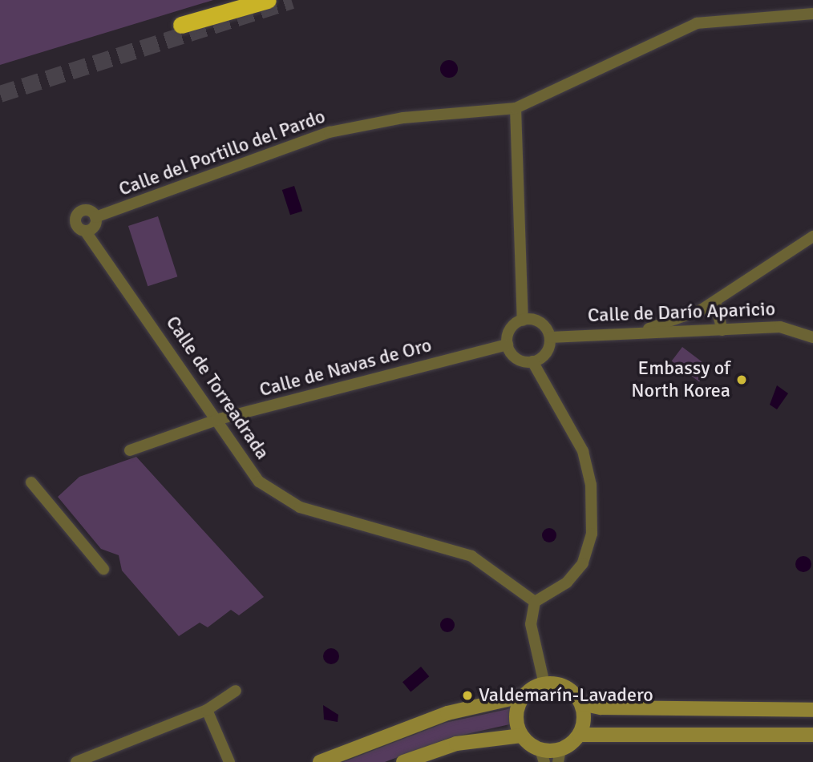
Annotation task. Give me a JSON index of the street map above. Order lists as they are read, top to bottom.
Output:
{
  "streets": {
    "street": [
      "Calle del Portillo del Pardo",
      "Calle de Darío Aparicio",
      "Calle de Navas de Oro",
      "Calle de Torreadrada"
    ]
  },
  "crossings": [
    ["Calle del Portillo del Pardo", "Calle de Torreadrada"],
    ["Calle de Darío Aparicio", "Calle de Navas de Oro"],
    ["Calle de Navas de Oro", "Calle de Torreadrada"]
  ],
  "places": ["Embassy of North Korea", "Valdemarín-Lavadero"]
}
